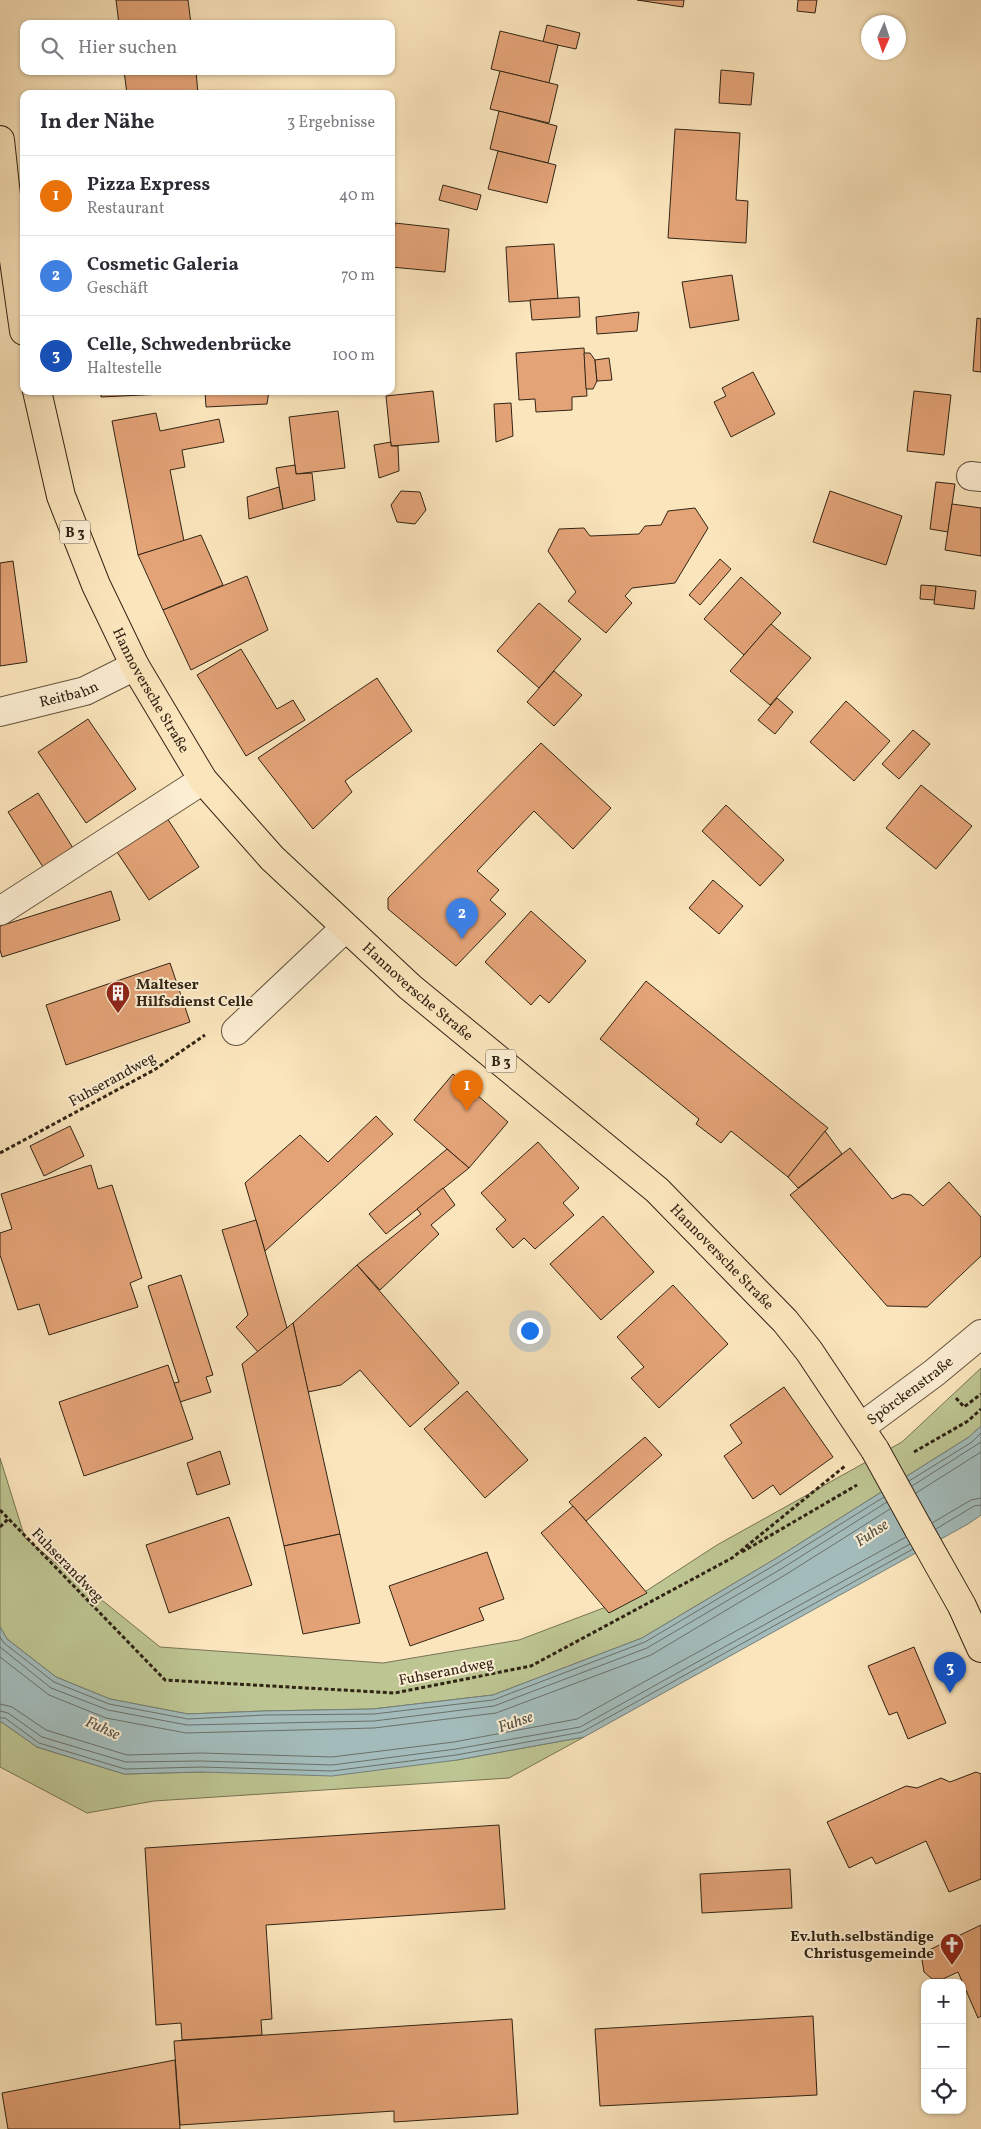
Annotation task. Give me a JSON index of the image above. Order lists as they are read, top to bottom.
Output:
{
  "streets": {
    "main road": ["B 3", "Hannoversche Straße"],
    "street": ["Reitbahn", "Spörckenstraße"],
    "path": ["Fuhserandweg"]
  },
  "crossings": [
    ["Hannoversche Straße", "Reitbahn"],
    ["Hannoversche Straße", "Fuhserandweg"],
    ["Hannoversche Straße", "Spörckenstraße"]
  ],
  "water": ["Fuhse"],
  "places": {
    "building": ["Malteser Hilfsdienst Celle"],
    "church": ["Ev.luth.selbständige Christusgemeinde"]
  },
  "north": "bottom",
  "page": {
    "search": "Hier suchen",
    "heading": ["In der Nähe", "3 Ergebnisse"],
    "list": [
      {
        "mark": "1",
        "name": "Pizza Express",
        "note": "Restaurant",
        "value": "40 m"
      },
      {
        "mark": "2",
        "name": "Cosmetic Galeria",
        "note": "Geschäft",
        "value": "70 m"
      },
      {
        "mark": "3",
        "name": "Celle, Schwedenbrücke",
        "note": "Haltestelle",
        "value": "100 m"
      }
    ],
    "pins": ["2", "1", "3"],
    "map_buttons": ["+", "−"]
  }
}
